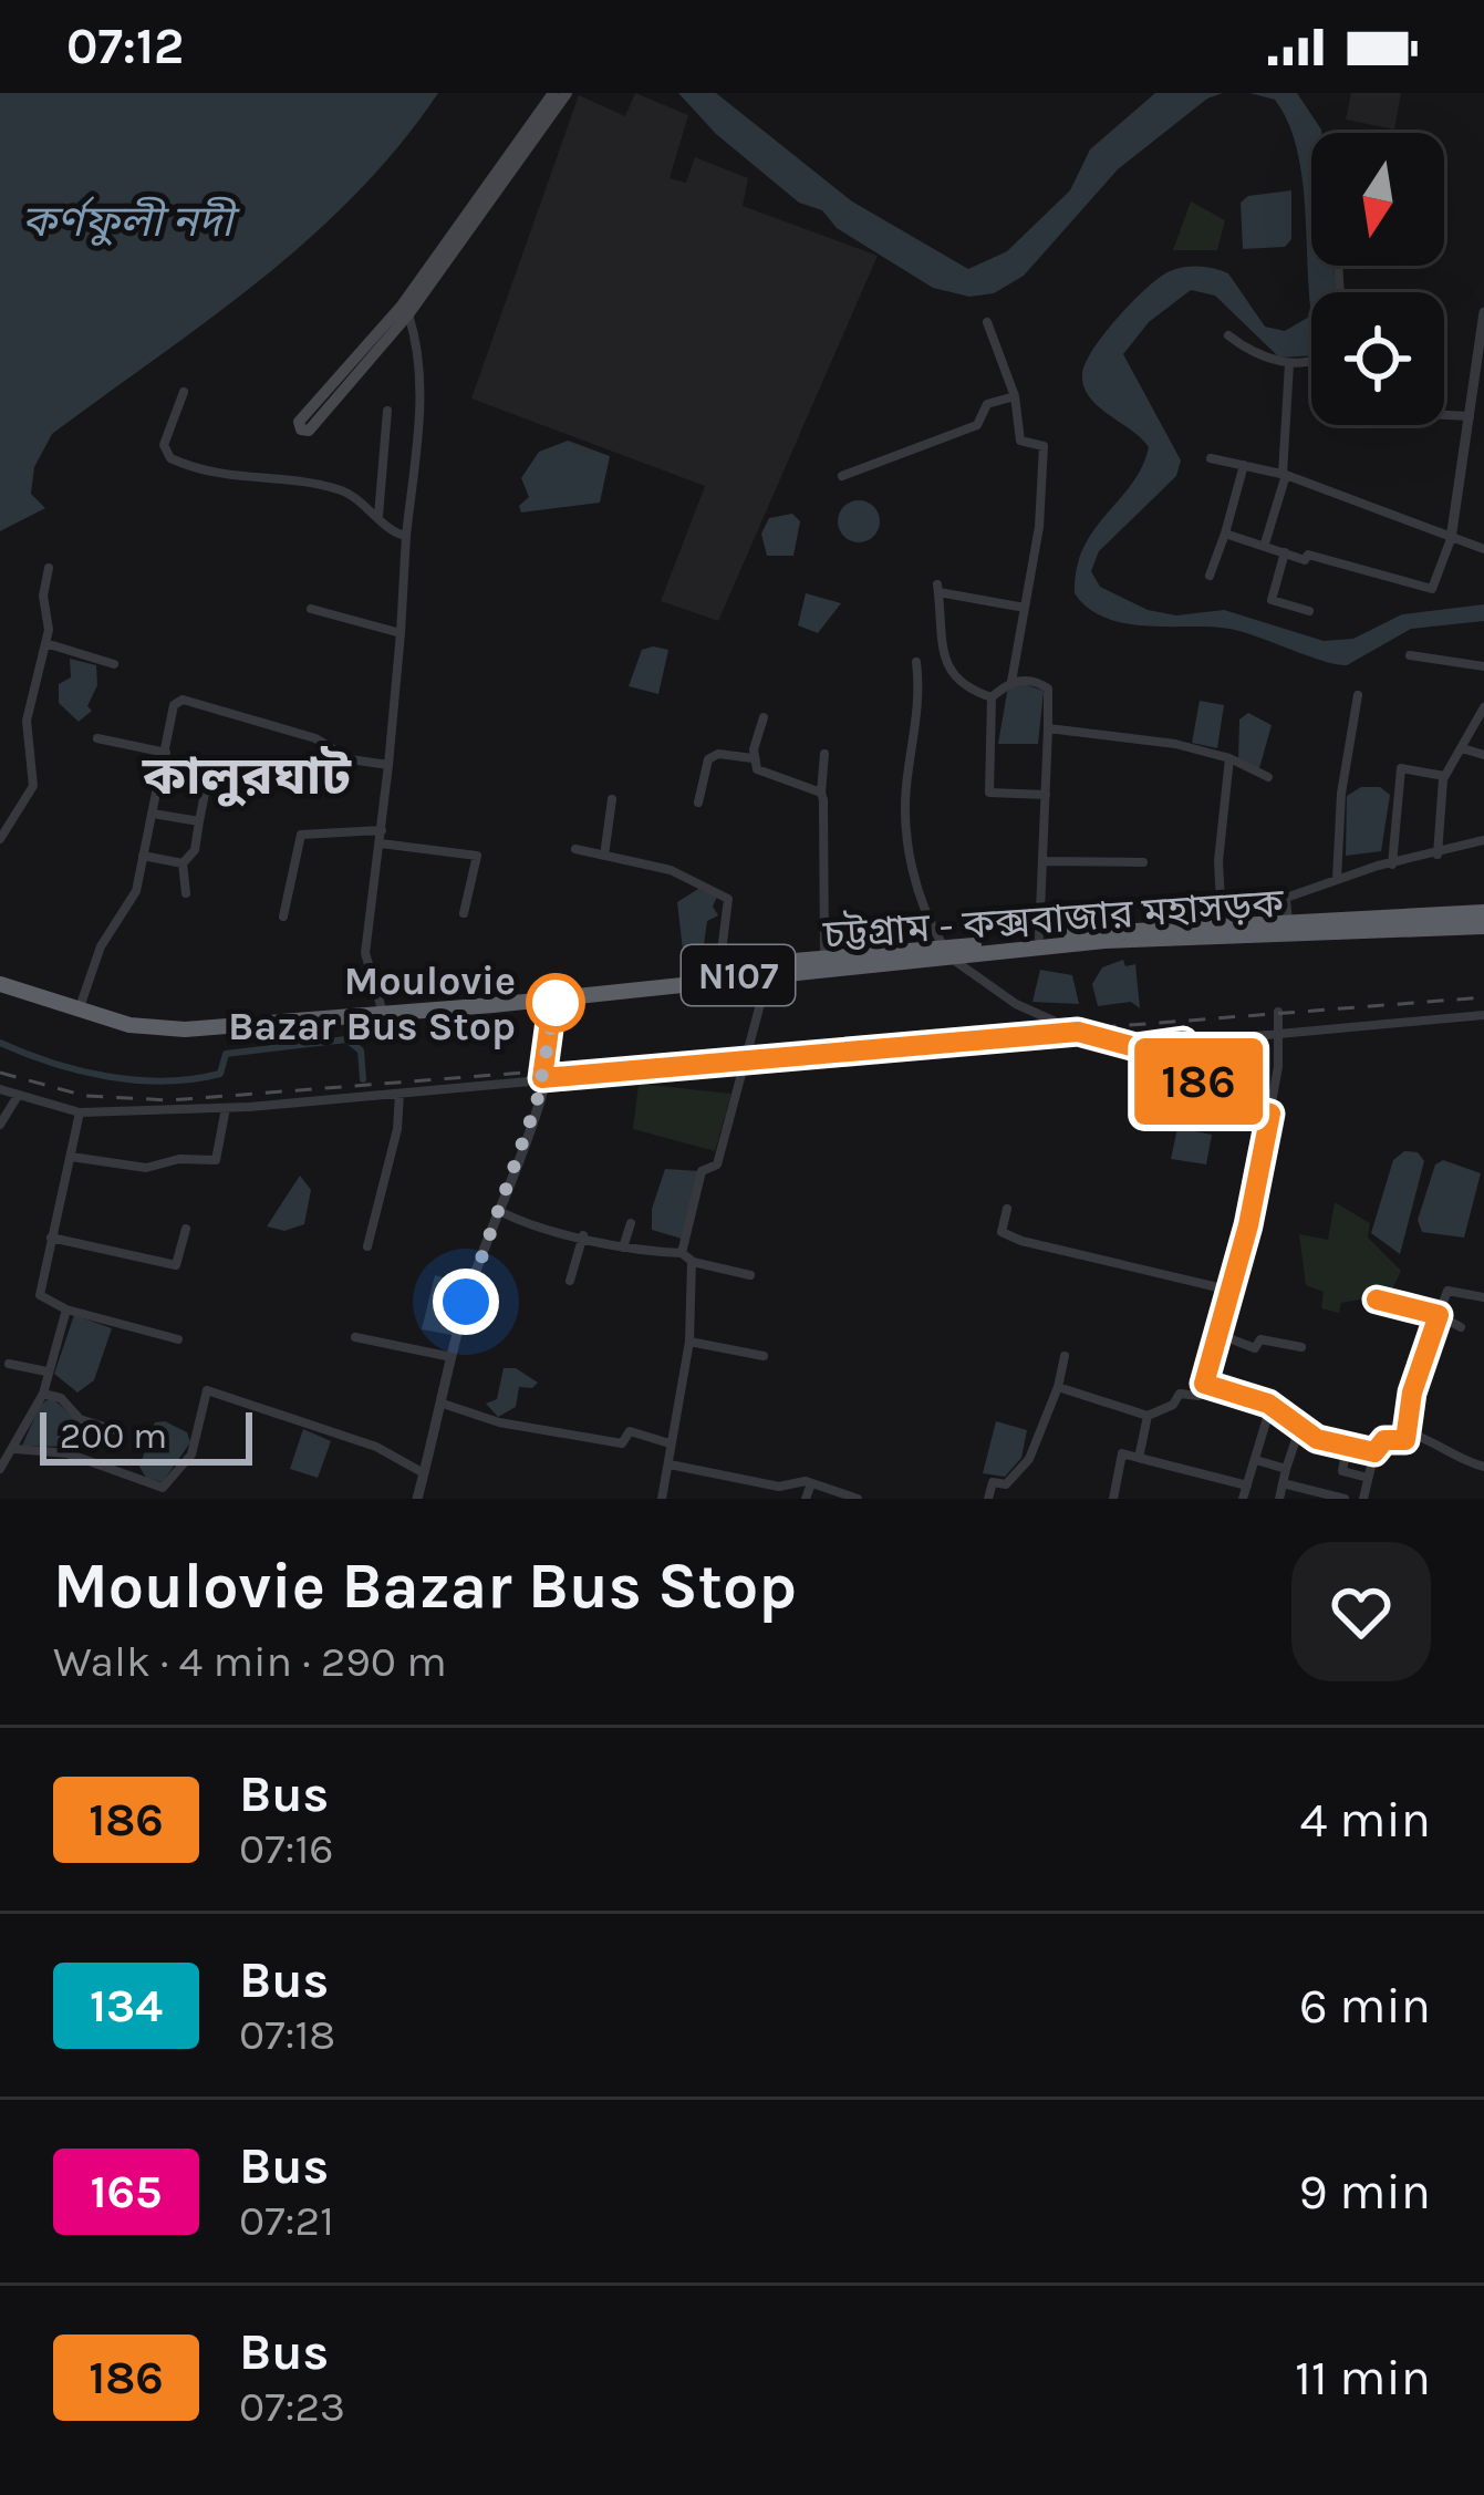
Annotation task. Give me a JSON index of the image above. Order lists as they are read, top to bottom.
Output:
{
  "streets": {
    "highway": ["চট্টগ্রাম - কক্সবাজার মহাসড়ক", "N107"]
  },
  "districts": ["কালুরঘাট"],
  "water": ["কর্ণফুলী নদী"],
  "places": ["Moulovie Bazar Bus Stop"],
  "lines": ["bus line 186"],
  "scale_bar": "200 m",
  "north": "bottom",
  "page": {
    "status": "07:12",
    "on_map": "186",
    "scale": "200 m",
    "heading": ["Moulovie Bazar Bus Stop", "Walk · 4 min · 290 m"],
    "list": [
      {
        "mark": "186",
        "name": "Bus",
        "note": "07:16",
        "value": "4 min"
      },
      {
        "mark": "134",
        "name": "Bus",
        "note": "07:18",
        "value": "6 min"
      },
      {
        "mark": "165",
        "name": "Bus",
        "note": "07:21",
        "value": "9 min"
      },
      {
        "mark": "186",
        "name": "Bus",
        "note": "07:23",
        "value": "11 min"
      }
    ]
  }
}
